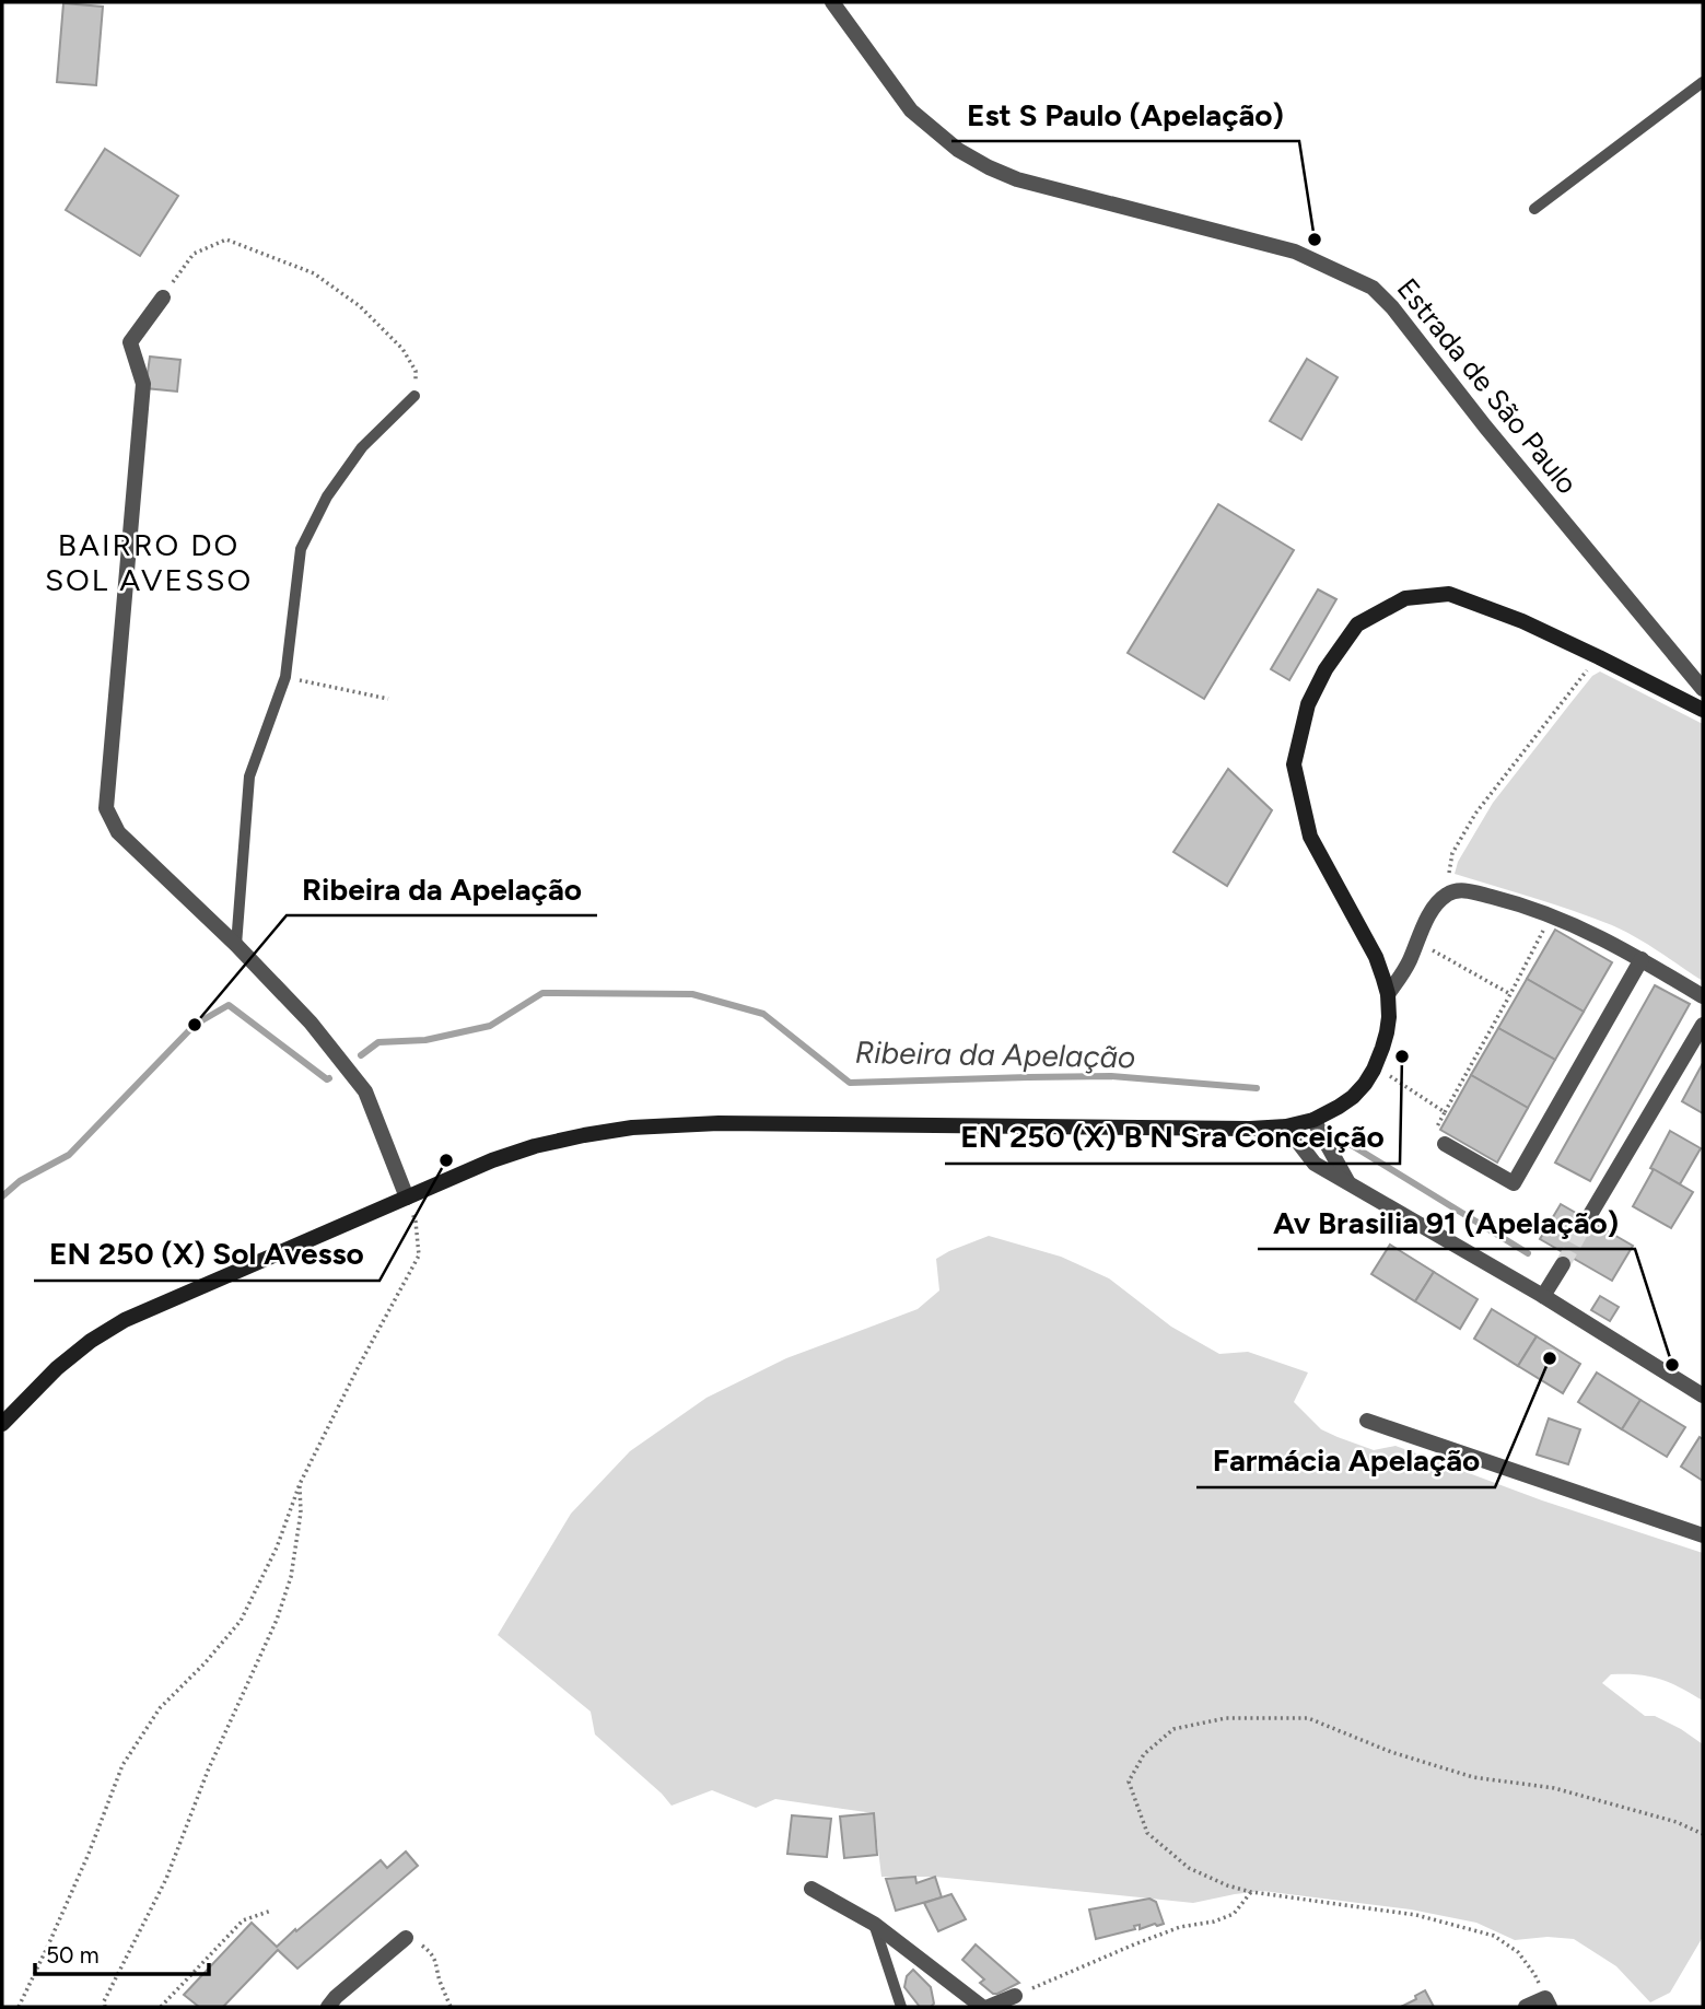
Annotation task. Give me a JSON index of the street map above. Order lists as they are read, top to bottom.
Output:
{
  "streets": {
    "street": ["Estrada de São Paulo"]
  },
  "districts": ["BAIRRO DO SOL AVESSO"],
  "water": ["Ribeira da Apelação"],
  "places": [
    "Est S Paulo (Apelação)",
    "Ribeira da Apelação",
    "EN 250 (X) B N Sra Conceição",
    "EN 250 (X) Sol Avesso",
    "Farmácia Apelação",
    "Av Brasilia 91 (Apelação)"
  ],
  "scale_bar": "50 m"
}
